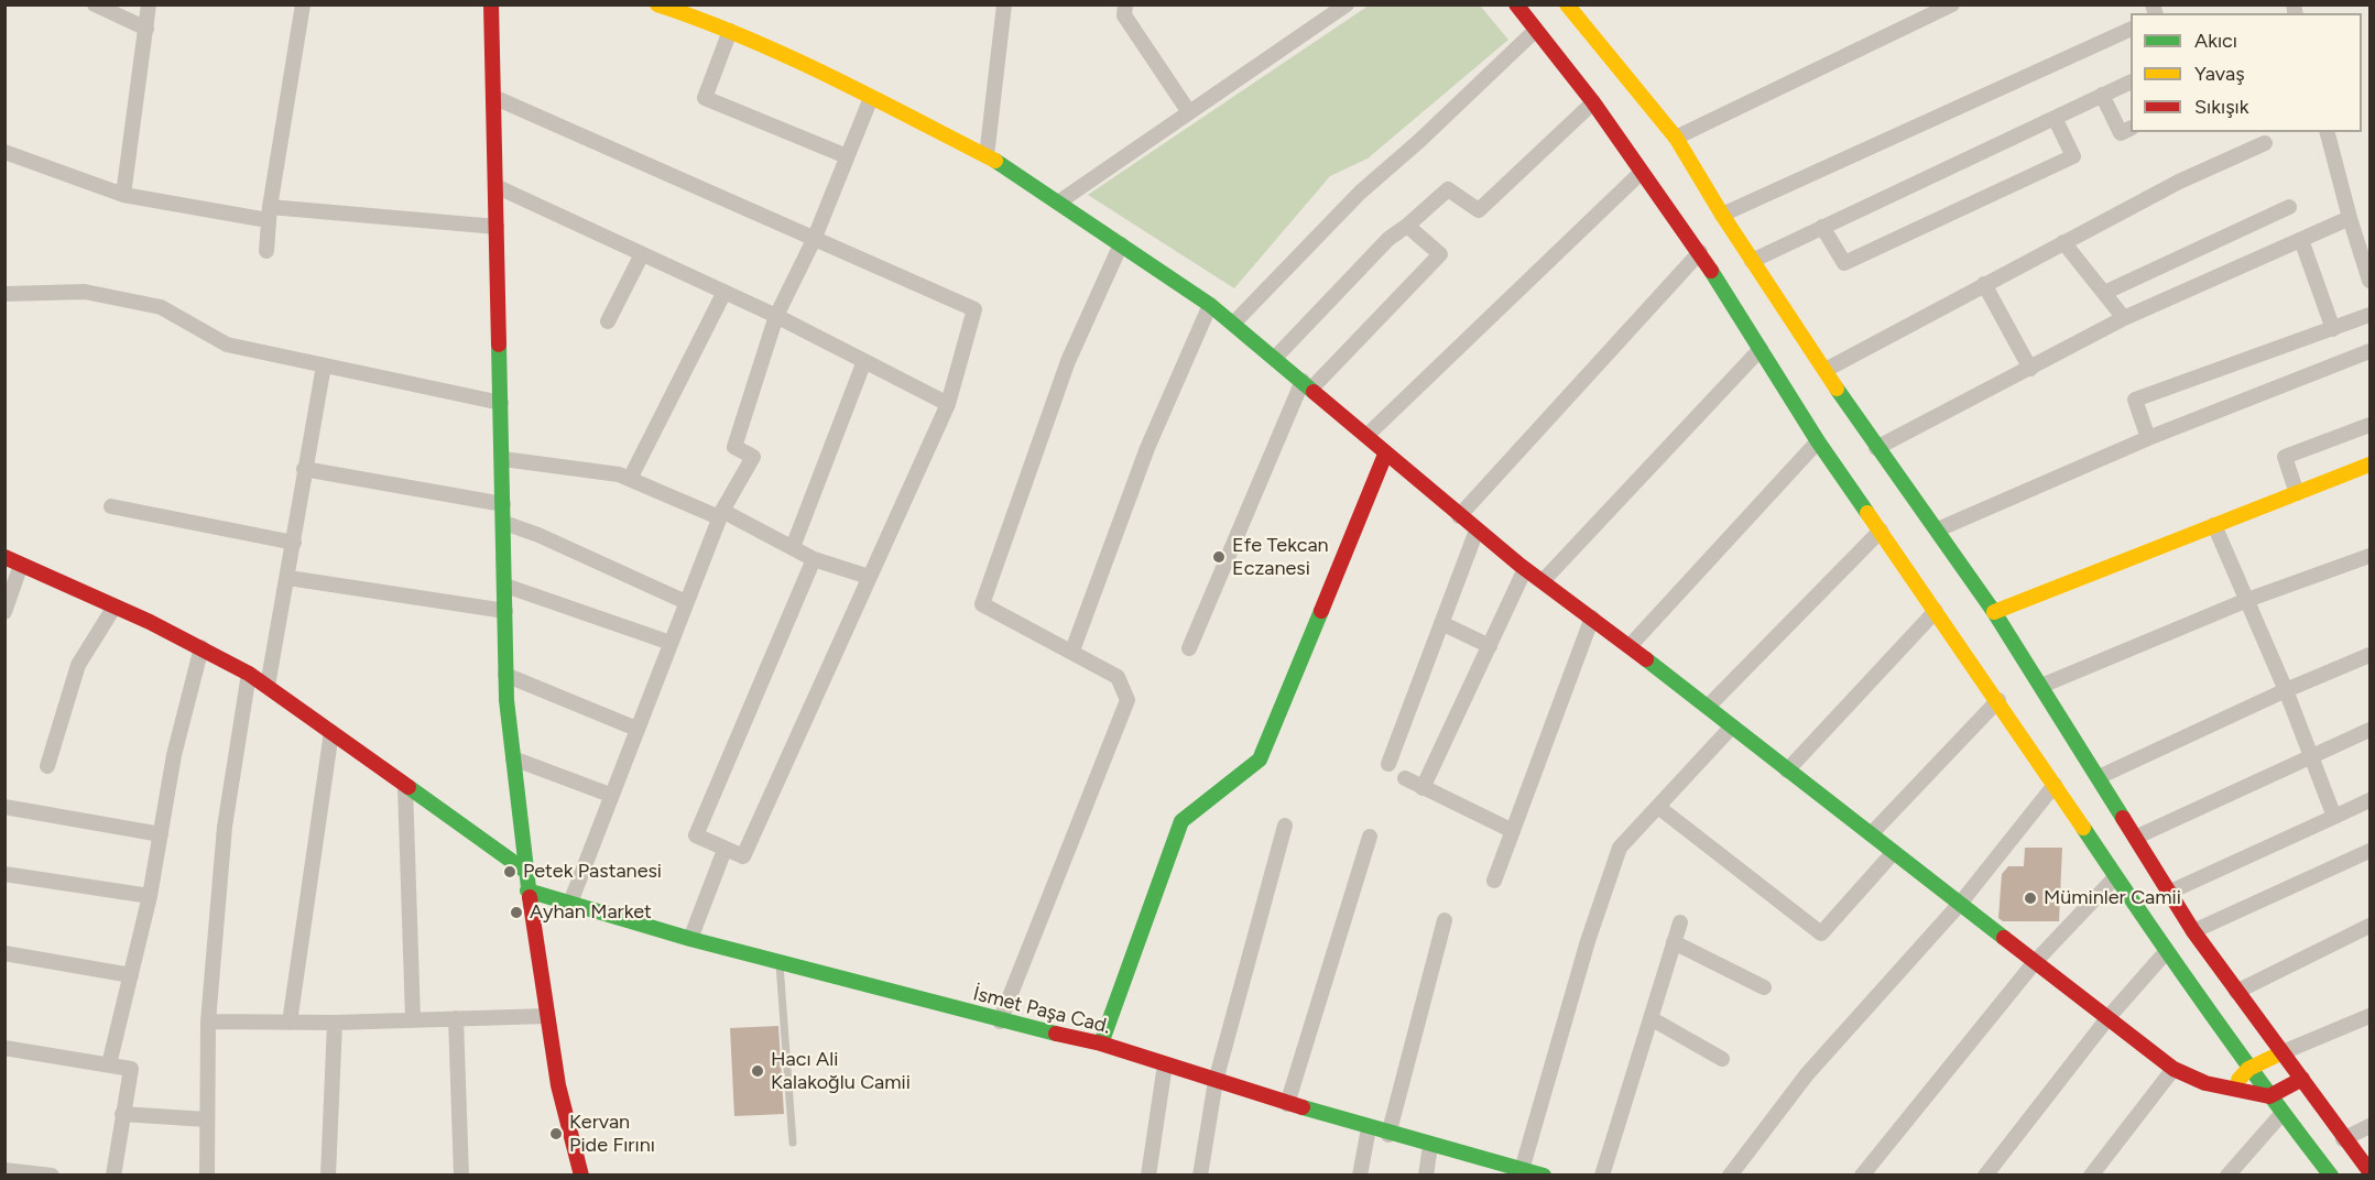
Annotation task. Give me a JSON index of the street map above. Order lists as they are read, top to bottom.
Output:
{
  "streets": {
    "main road": ["İsmet Paşa Cad."]
  },
  "places": [
    "Efe Tekcan Eczanesi",
    "Petek Pastanesi",
    "Müminler Camii",
    "Ayhan Market",
    "Hacı Ali Kalakoğlu Camii",
    "Kervan Pide Fırını"
  ],
  "legend": ["Akıcı", "Yavaş", "Sıkışık"]
}
